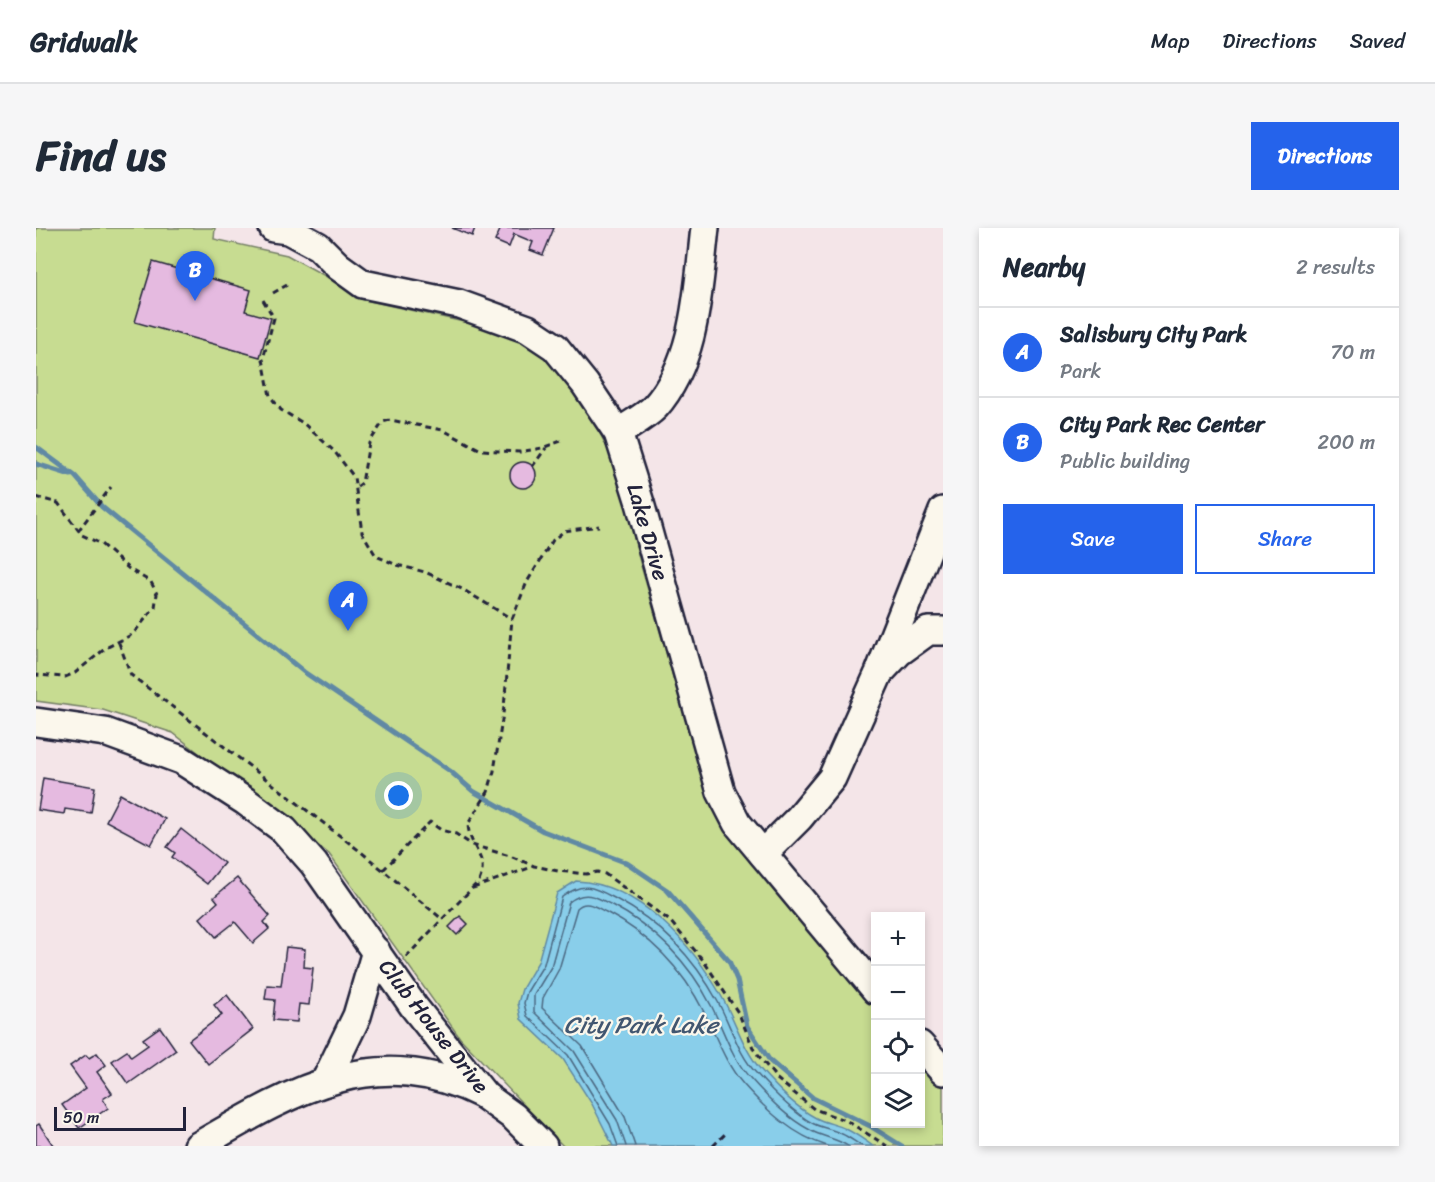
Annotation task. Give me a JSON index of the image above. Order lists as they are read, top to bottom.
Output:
{
  "streets": {
    "street": ["Lake Drive", "Club House Drive"]
  },
  "water": ["City Park Lake"],
  "scale_bar": "50 m",
  "page": {
    "header": "Gridwalk",
    "nav": ["Map", "Directions", "Saved"],
    "title": "Find us",
    "buttons": [
      "Directions",
      ["Save", "Share"]
    ],
    "heading": ["Nearby", "2 results"],
    "pins": ["B", "A"],
    "list": [
      {
        "mark": "A",
        "name": "Salisbury City Park",
        "note": "Park",
        "value": "70 m"
      },
      {
        "mark": "B",
        "name": "City Park Rec Center",
        "note": "Public building",
        "value": "200 m"
      }
    ],
    "map_buttons": ["+", "−"],
    "scale": "50 m"
  }
}
